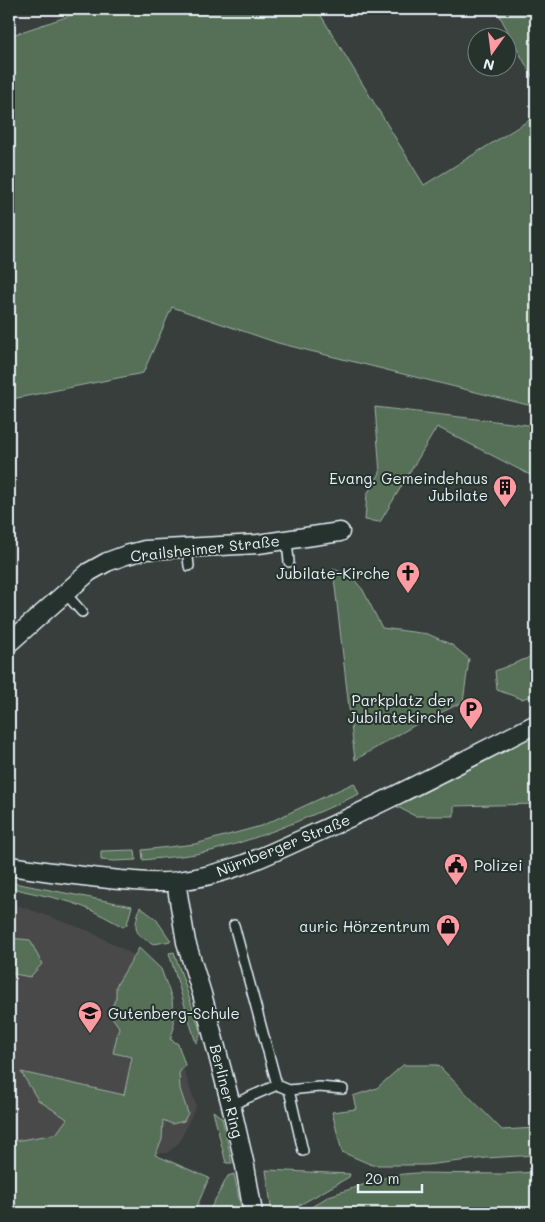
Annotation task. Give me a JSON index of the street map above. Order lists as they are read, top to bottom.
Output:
{
  "streets": {
    "street": ["Crailsheimer Straße", "Nürnberger Straße", "Berliner Ring"]
  },
  "crossings": [
    ["Nürnberger Straße", "Berliner Ring"]
  ],
  "places": {
    "building": ["Evang. Gemeindehaus Jubilate"],
    "church": ["Jubilate-Kirche"],
    "parking": ["Parkplatz der Jubilatekirche"],
    "public building": ["Polizei"],
    "shop": ["auric Hörzentrum"],
    "school or university": ["Gutenberg-Schule"]
  },
  "scale_bar": "20 m",
  "north": "bottom"
}
